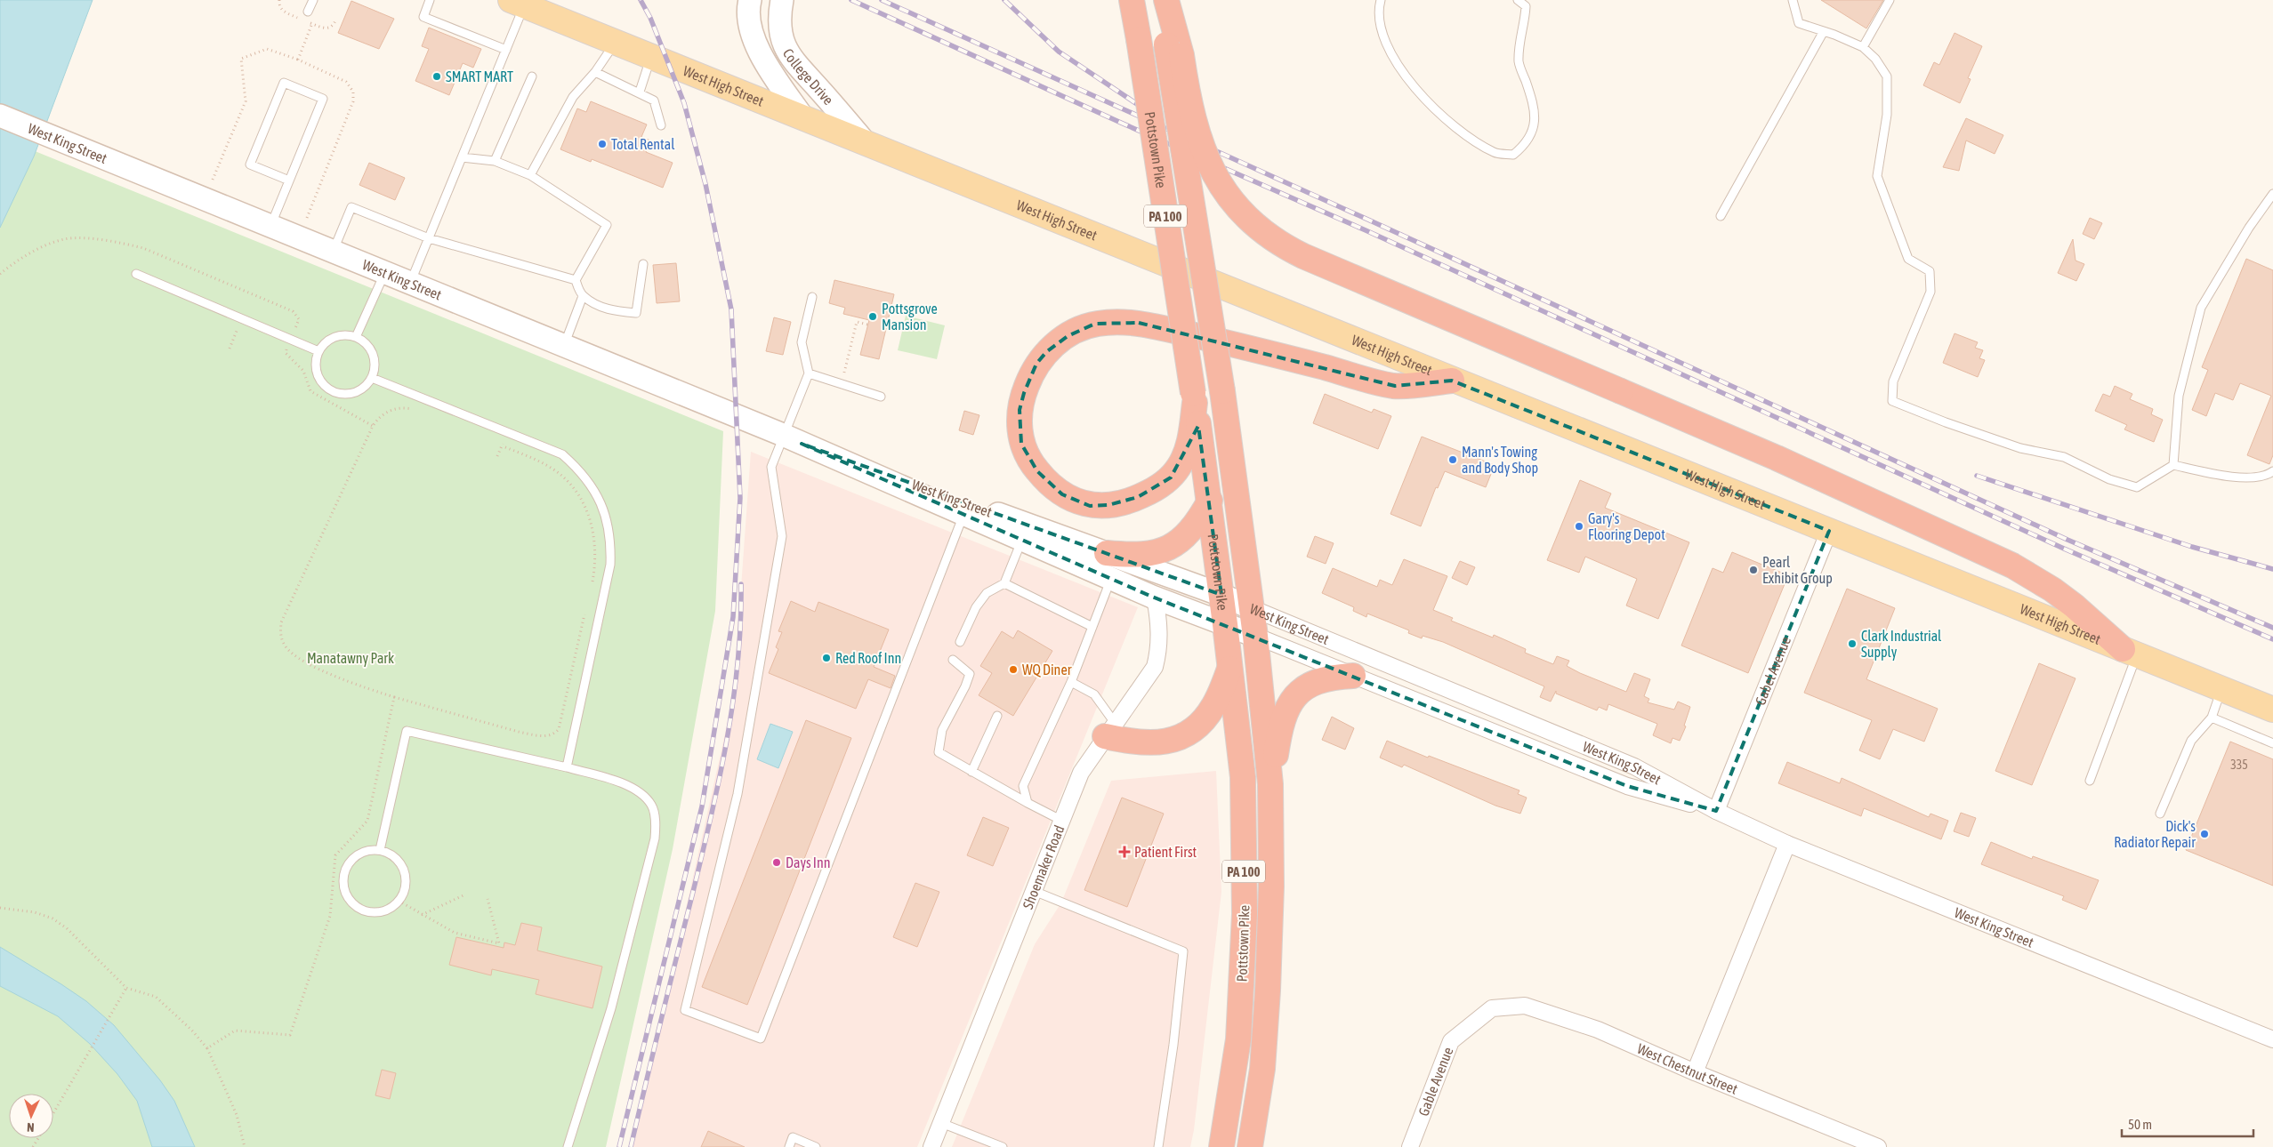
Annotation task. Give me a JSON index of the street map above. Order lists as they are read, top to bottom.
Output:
{
  "streets": {
    "highway": ["Pottstown Pike", "PA 100"],
    "main road": ["College Drive", "West High Street", "West King Street"],
    "street": [
      "Gabel Avenue",
      "Shoemaker Road",
      "West Chestnut Street",
      "Gable Avenue"
    ]
  },
  "crossings": [
    ["College Drive", "West High Street"],
    ["West High Street", "Gabel Avenue"],
    ["West King Street", "Pottstown Pike"],
    ["West King Street", "Gabel Avenue"],
    ["West King Street", "Shoemaker Road"],
    ["West Chestnut Street", "Gable Avenue"]
  ],
  "parks": ["Manatawny Park"],
  "places": {
    "other": [
      "SMART MART",
      "Total Rental",
      "Pottsgrove Mansion",
      "Mann's Towing and Body Shop",
      "Gary's Flooring Depot",
      "Pearl Exhibit Group",
      "Clark Industrial Supply",
      "Red Roof Inn",
      "WQ Diner",
      "Dick's Radiator Repair",
      "Days Inn"
    ],
    "health": ["Patient First"]
  },
  "house_numbers": ["335"],
  "scale_bar": "50 m",
  "north": "bottom"
}
